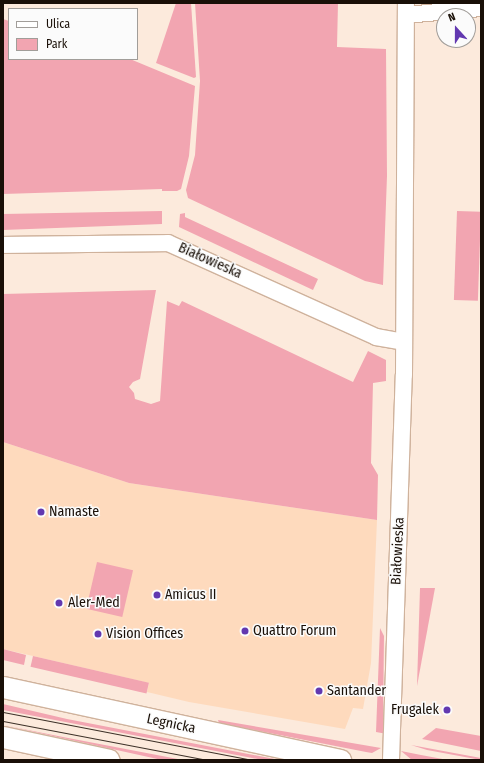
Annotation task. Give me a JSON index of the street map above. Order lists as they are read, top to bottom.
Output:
{
  "streets": {
    "main road": ["Legnicka"],
    "street": ["Białowieska"]
  },
  "places": [
    "Namaste",
    "Amicus II",
    "Aler-Med",
    "Quattro Forum",
    "Vision Offices",
    "Santander",
    "Frugalek"
  ],
  "legend": ["Ulica", "Park"],
  "north": "top"
}
